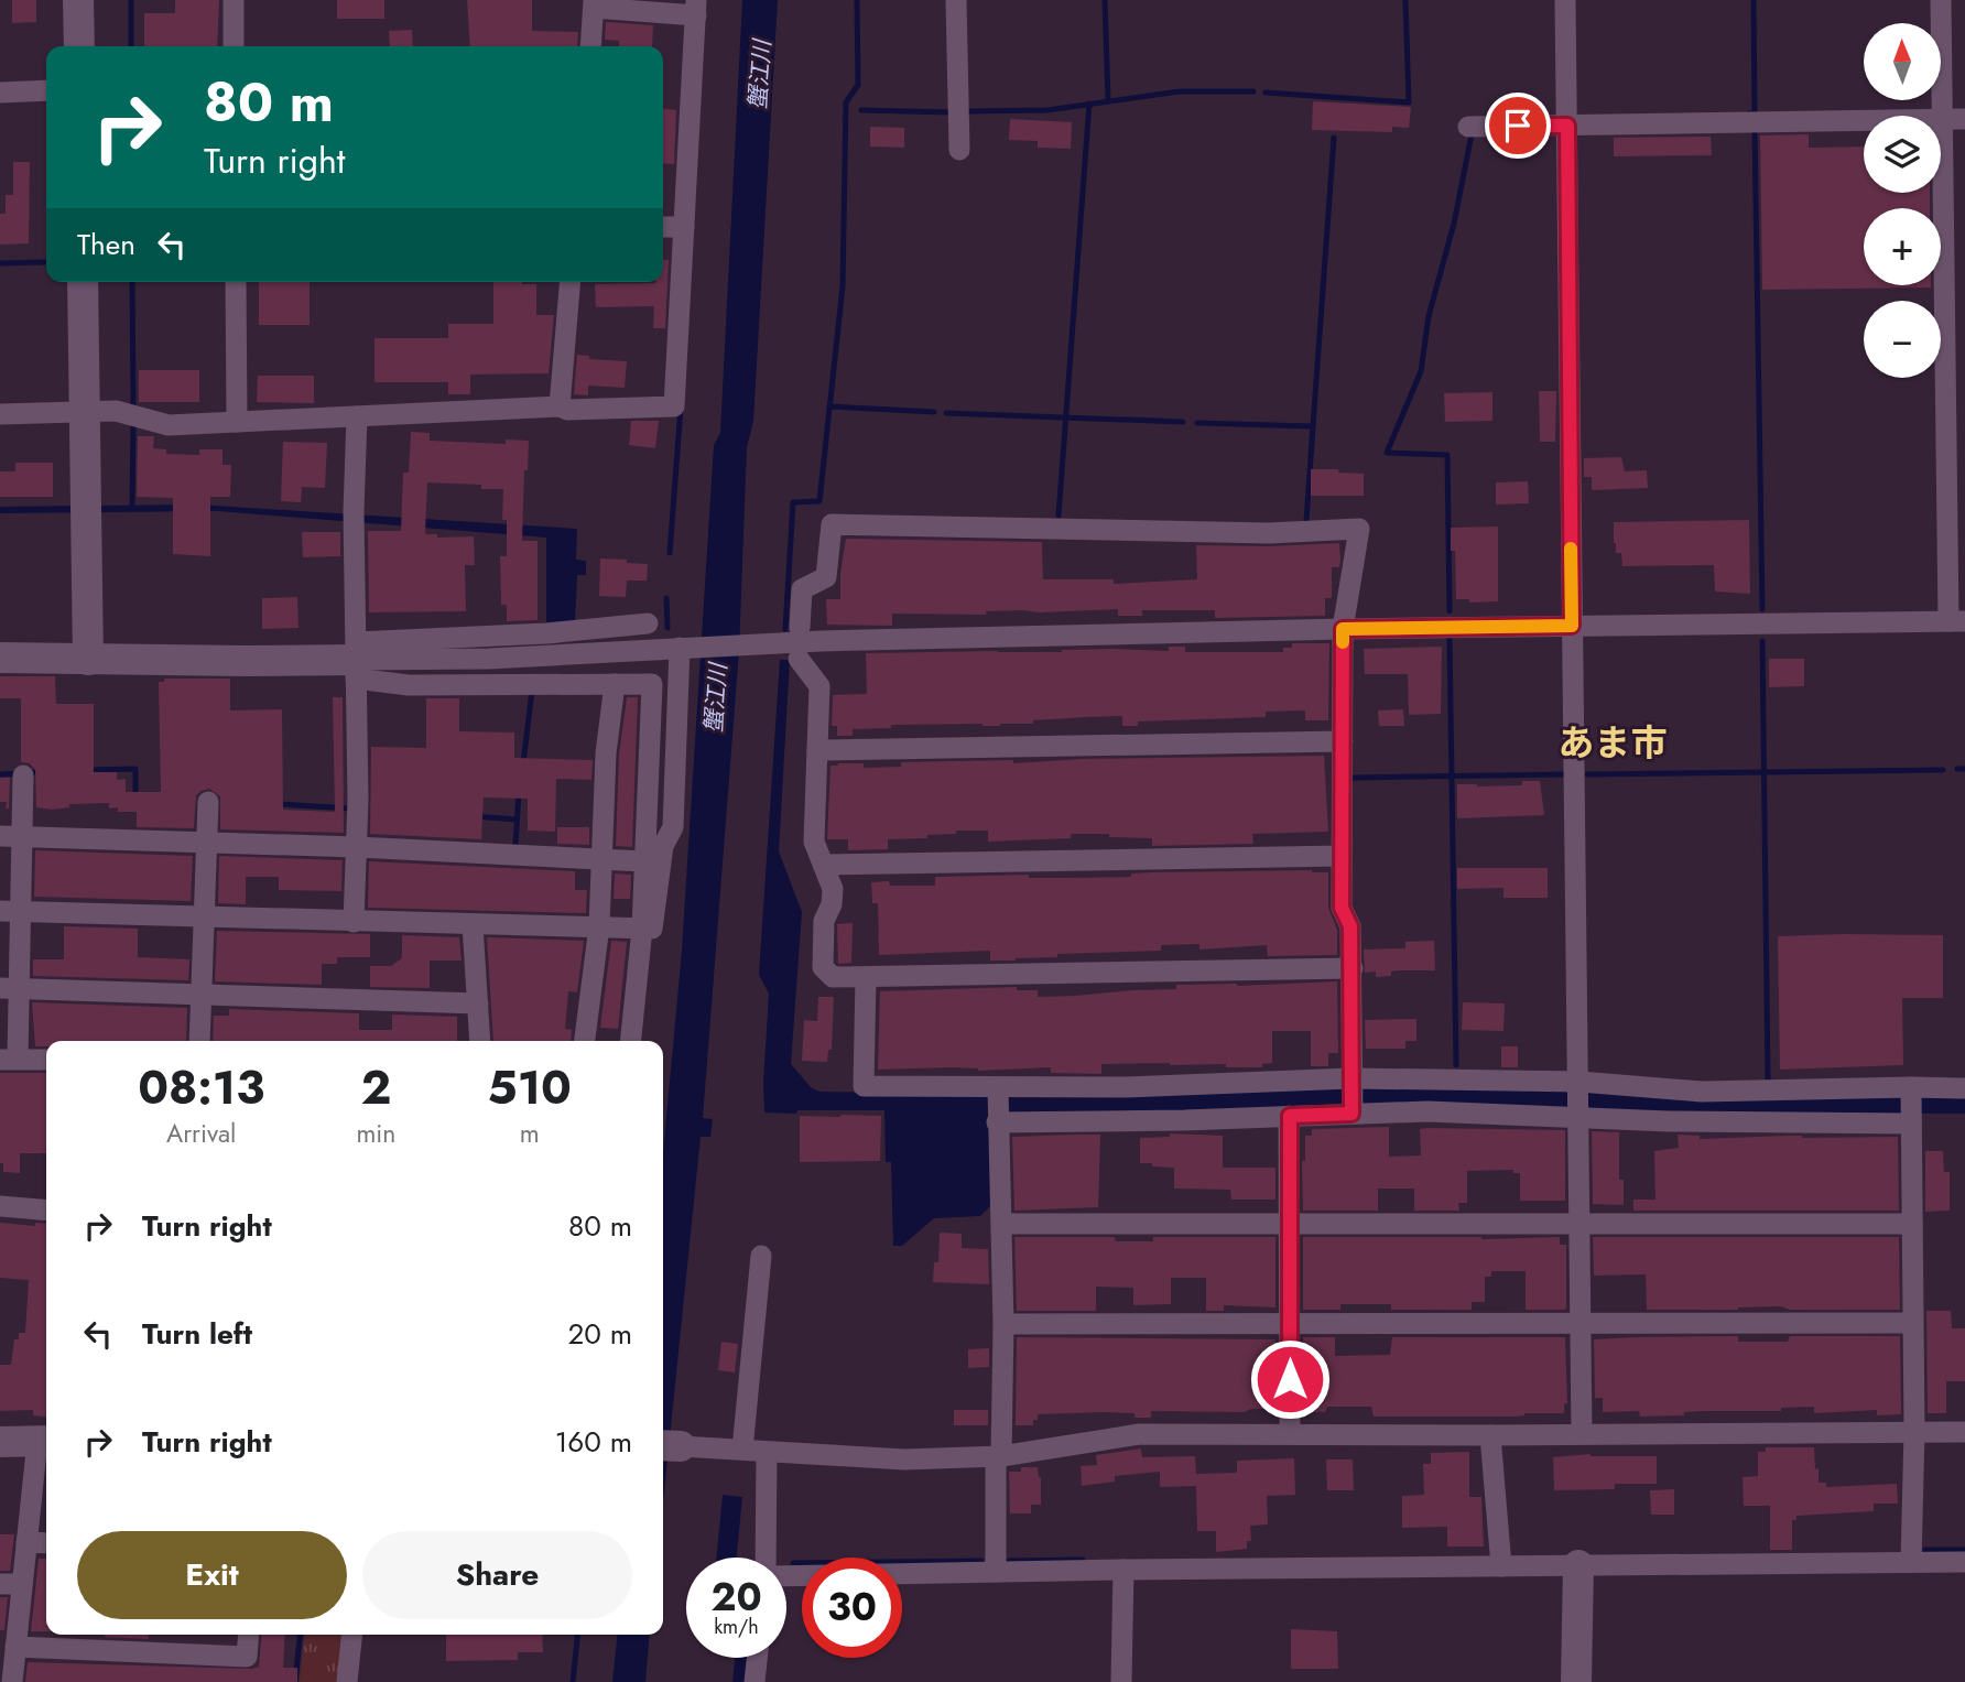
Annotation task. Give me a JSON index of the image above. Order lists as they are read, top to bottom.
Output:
{
  "districts": ["あま市"],
  "water": ["蟹江川"],
  "north": "top",
  "page": {
    "map_buttons": ["+", "−"],
    "turn": ["80 m", "Turn right"],
    "then": "Then",
    "eta": [
      "08:13",
      "Arrival",
      "2",
      "min",
      "510",
      "m"
    ],
    "list": [
      {
        "name": "Turn right",
        "value": "80 m"
      },
      {
        "name": "Turn left",
        "value": "20 m"
      },
      {
        "name": "Turn right",
        "value": "160 m"
      }
    ],
    "buttons": ["Exit", "Share"],
    "speed": "20 km/h",
    "limit": "30"
  }
}
